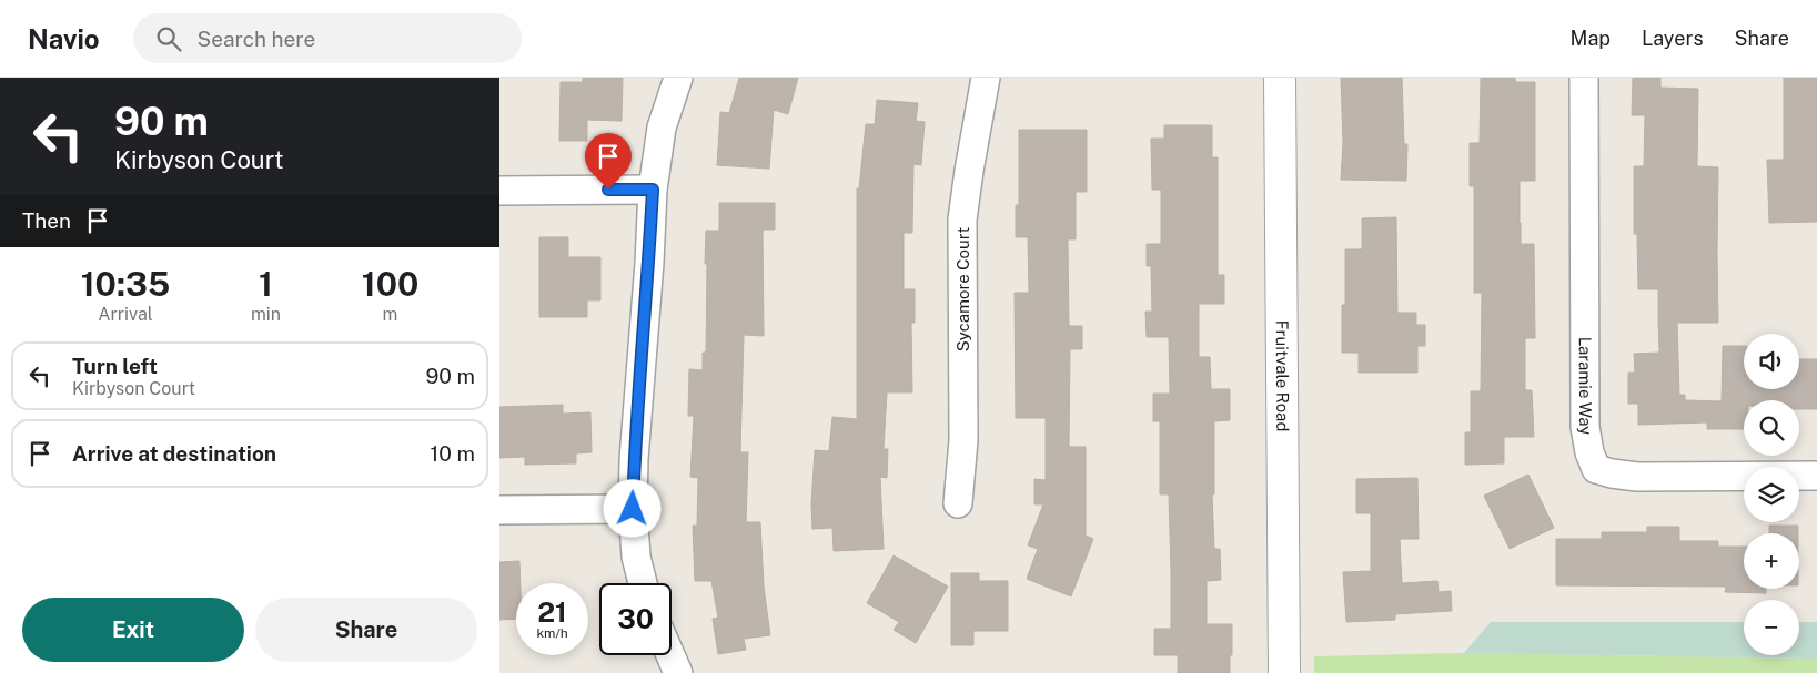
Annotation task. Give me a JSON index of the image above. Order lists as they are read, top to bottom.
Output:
{
  "streets": {
    "street": ["Sycamore Court", "Fruitvale Road", "Laramie Way"]
  },
  "page": {
    "header": "Navio",
    "search": "Search here",
    "nav": ["Map", "Layers", "Share"],
    "turn": ["90 m", "Kirbyson Court"],
    "then": "Then",
    "eta": [
      "10:35",
      "Arrival",
      "1",
      "min",
      "100",
      "m"
    ],
    "map_buttons": ["+", "−"],
    "list": [
      {
        "name": "Turn left",
        "note": "Kirbyson Court",
        "value": "90 m"
      },
      {
        "name": "Arrive at destination",
        "value": "10 m"
      }
    ],
    "speed": "21 km/h",
    "limit": "30",
    "buttons": ["Exit", "Share"]
  }
}
